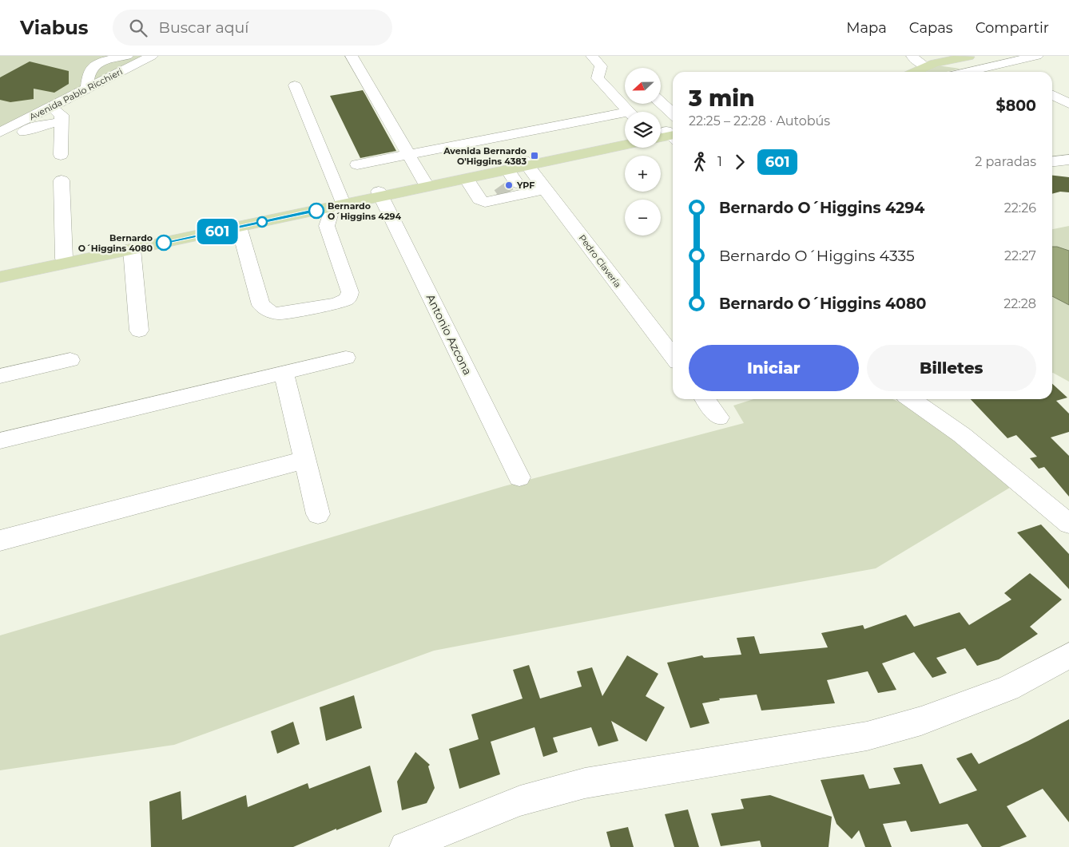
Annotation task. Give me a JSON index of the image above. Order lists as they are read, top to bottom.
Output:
{
  "streets": {
    "street": ["Avenida Pablo Ricchieri", "Pedro Clavería", "Antonio Azcona"]
  },
  "places": {
    "transit": ["Avenida Bernardo O'Higgins 4383"],
    "other": ["YPF", "Bernardo O´Higgins 4294", "Bernardo O´Higgins 4080"]
  },
  "lines": ["bus line 601"],
  "north": "left",
  "page": {
    "header": "Viabus",
    "search": "Buscar aquí",
    "nav": ["Mapa", "Capas", "Compartir"],
    "on_map": "601",
    "map_buttons": ["+", "−"],
    "heading": ["3 min", "22:25 – 22:28 · Autobús", "$800"],
    "legs": ["1", "601", "2 paradas"],
    "list": [
      {
        "name": "Bernardo O´Higgins 4294",
        "value": "22:26"
      },
      {
        "name": "Bernardo O´Higgins 4335",
        "value": "22:27"
      },
      {
        "name": "Bernardo O´Higgins 4080",
        "value": "22:28"
      }
    ],
    "buttons": ["Iniciar", "Billetes"]
  }
}
